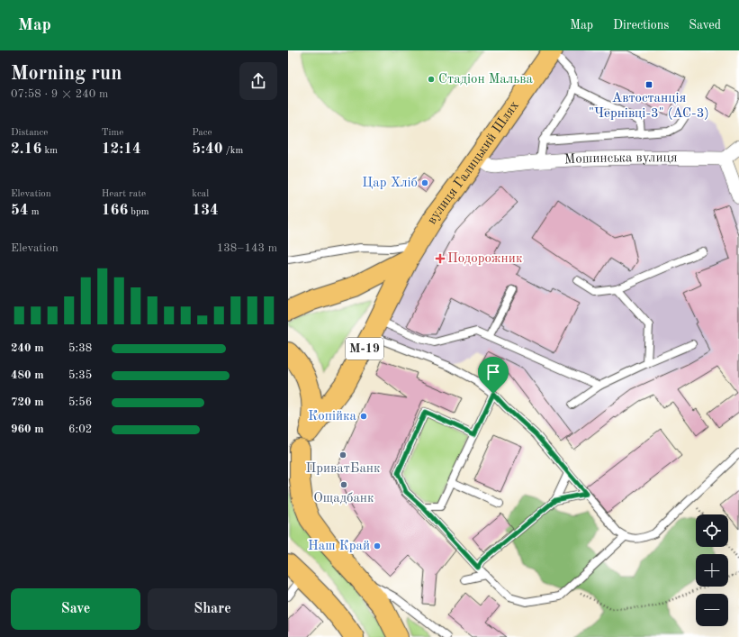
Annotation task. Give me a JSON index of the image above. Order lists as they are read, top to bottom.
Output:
{
  "streets": {
    "highway": ["вулиця Галицький Шлях", "М-19"],
    "street": ["Мошинська вулиця"]
  },
  "crossings": [
    ["Мошинська вулиця", "вулиця Галицький Шлях"],
    ["вулиця Галицький Шлях", "М-19"]
  ],
  "places": {
    "other": [
      "Стадіон Мальва",
      "Цар Хліб",
      "Копійка",
      "ПриватБанк",
      "Ощадбанк",
      "Наш Край"
    ],
    "transit": ["Автостанція \"Чернівці-3\" (АС-3)"],
    "health": ["Подорожник"]
  },
  "page": {
    "header": "Map",
    "nav": ["Map", "Directions", "Saved"],
    "heading": ["Morning run", "07:58 · 9 × 240 m"],
    "stats": [
      ["Distance", "2.16 km"],
      ["Time", "12:14"],
      ["Pace", "5:40 /km"],
      ["Elevation", "54 m"],
      ["Heart rate", "166 bpm"],
      ["kcal", "134"]
    ],
    "chart": ["Elevation", "138–143 m"],
    "list": [
      {
        "name": "240 m",
        "note": "5:38"
      },
      {
        "name": "480 m",
        "note": "5:35"
      },
      {
        "name": "720 m",
        "note": "5:56"
      },
      {
        "name": "960 m",
        "note": "6:02"
      }
    ],
    "map_buttons": ["+", "−"],
    "buttons": ["Save", "Share"]
  }
}
